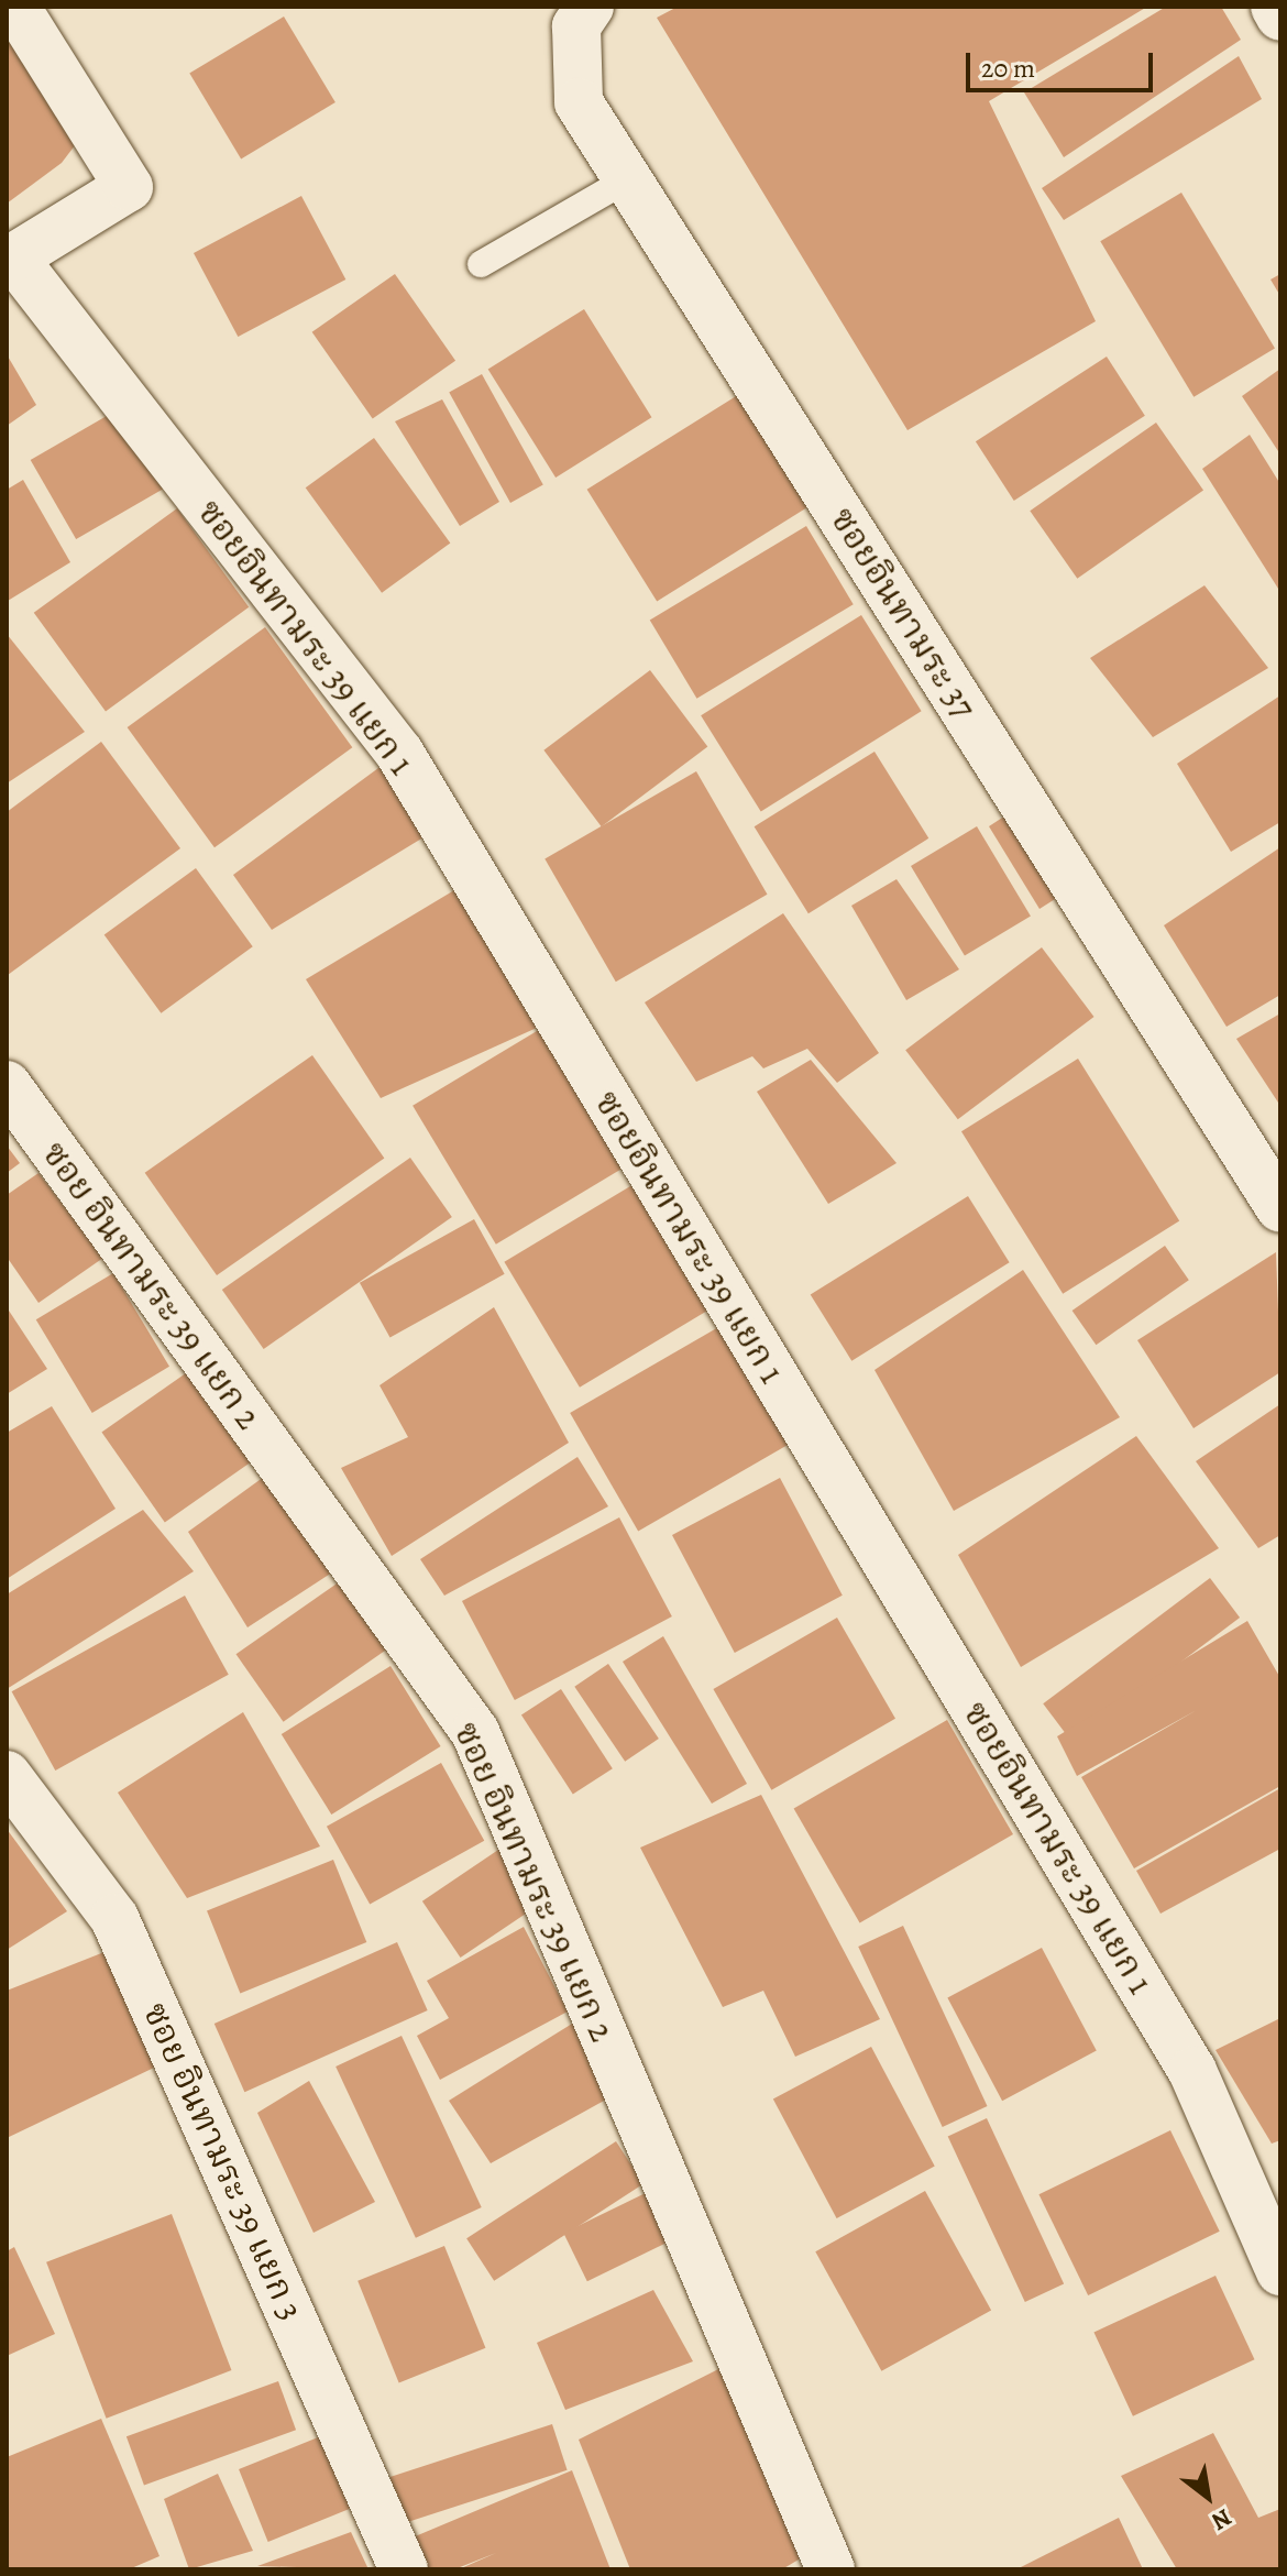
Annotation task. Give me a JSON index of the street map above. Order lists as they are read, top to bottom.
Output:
{
  "streets": {
    "street": [
      "ซอยอินทามระ 37",
      "ซอยอินทามระ 39 แยก 1",
      "ซอย อินทามระ 39 แยก 2",
      "ซอย อินทามระ 39 แยก 3"
    ]
  },
  "scale_bar": "20 m",
  "north": "bottom right"
}
